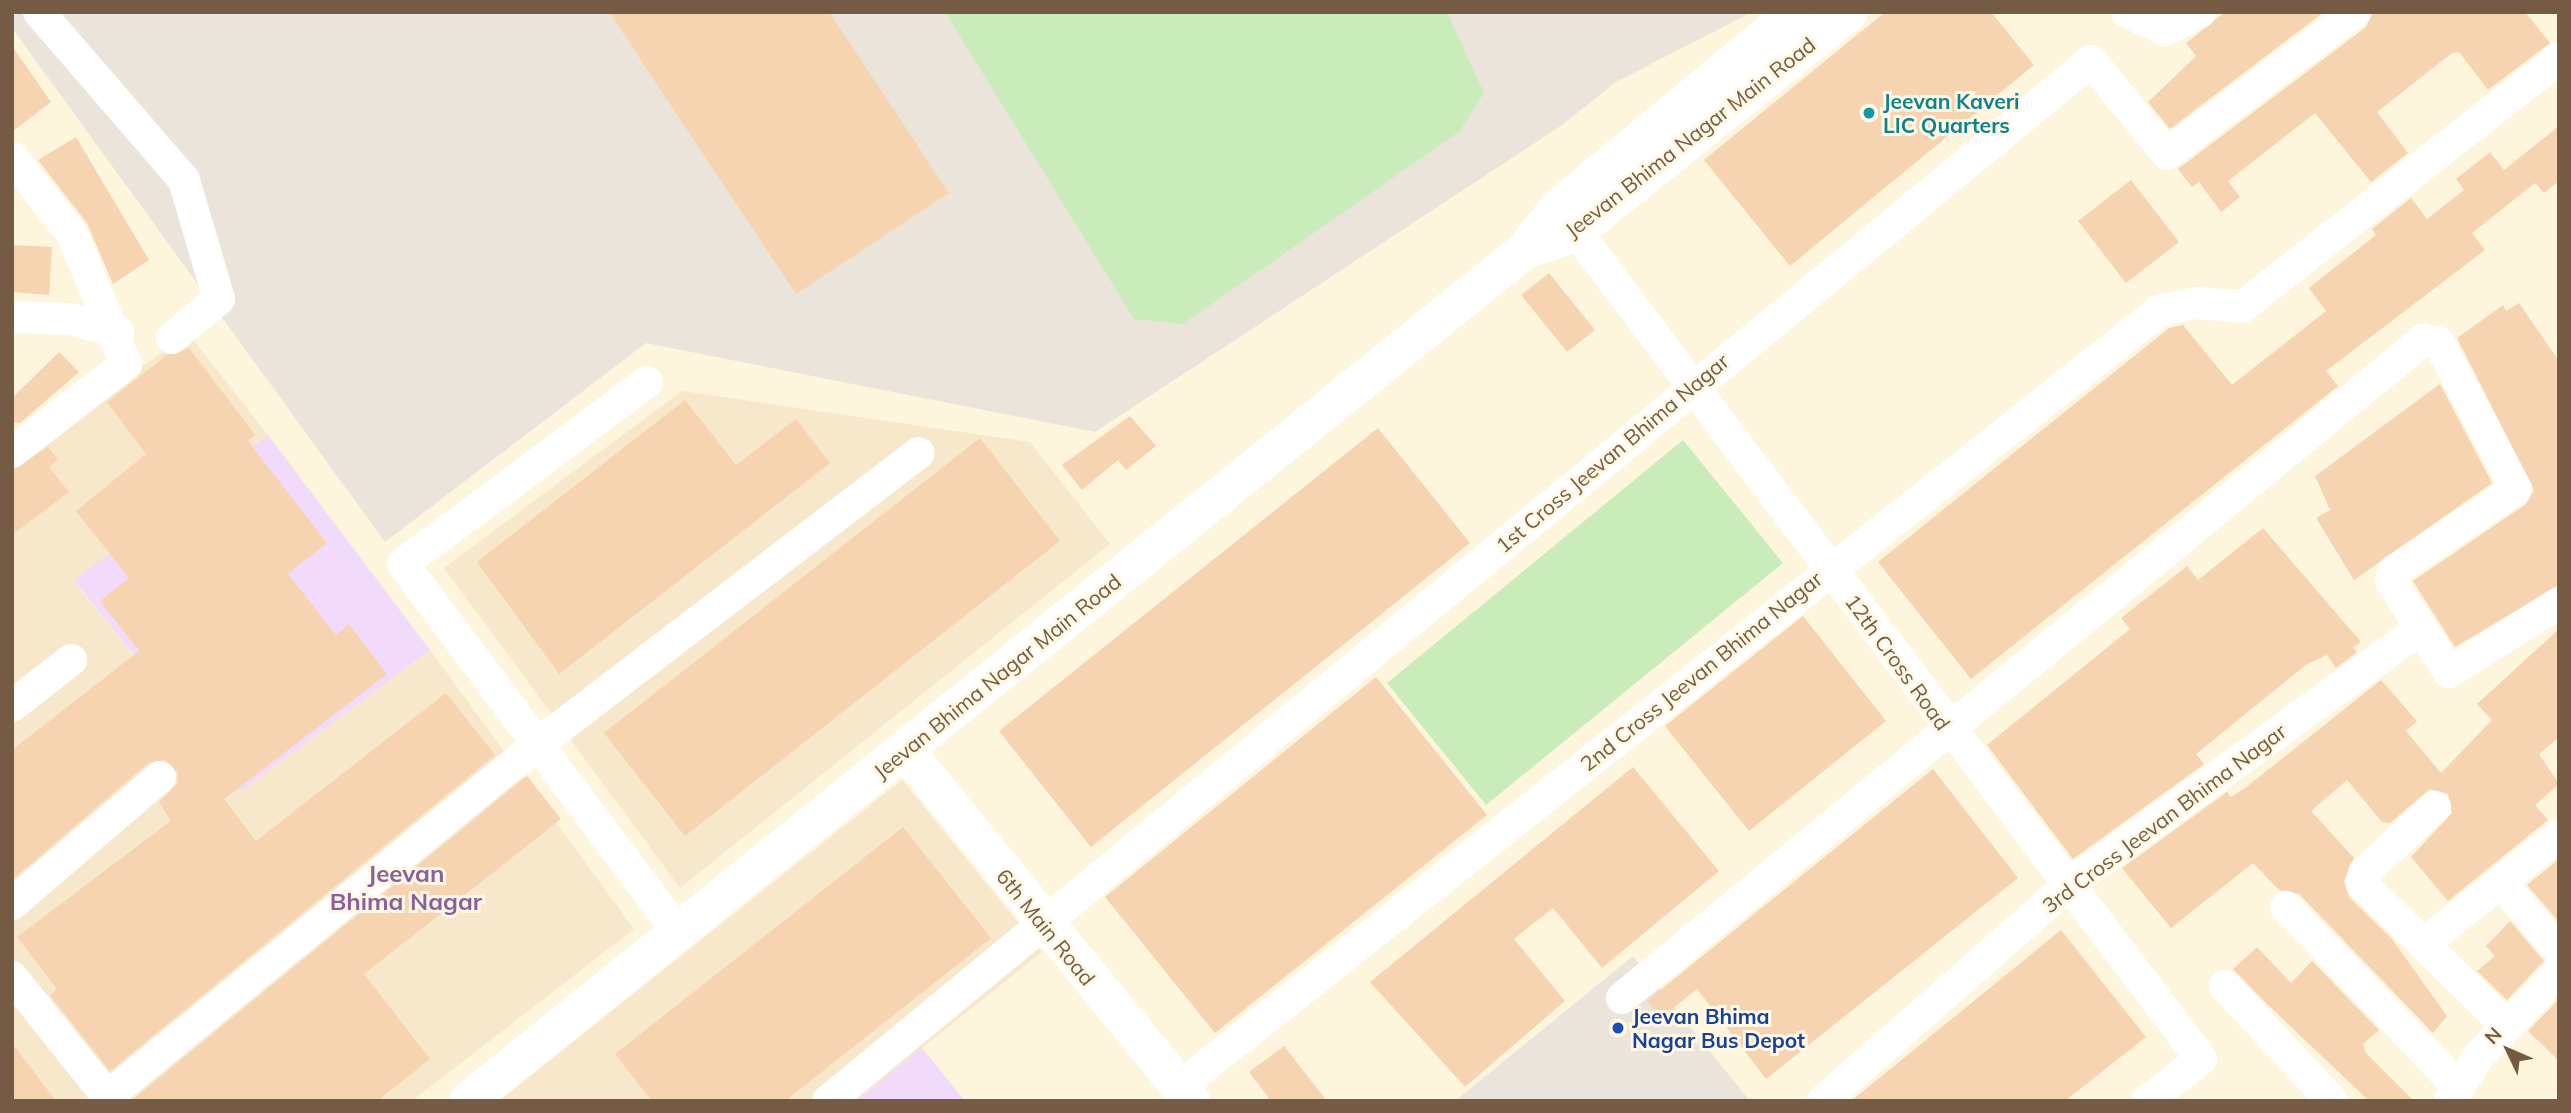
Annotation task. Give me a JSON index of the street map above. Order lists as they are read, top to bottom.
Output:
{
  "streets": {
    "main road": ["Jeevan Bhima Nagar Main Road", "6th Main Road"],
    "street": [
      "1st Cross Jeevan Bhima Nagar",
      "12th Cross Road",
      "2nd Cross Jeevan Bhima Nagar",
      "3rd Cross Jeevan Bhima Nagar"
    ]
  },
  "crossings": [
    ["Jeevan Bhima Nagar Main Road", "12th Cross Road"],
    ["Jeevan Bhima Nagar Main Road", "6th Main Road"],
    ["1st Cross Jeevan Bhima Nagar", "12th Cross Road"],
    ["1st Cross Jeevan Bhima Nagar", "6th Main Road"],
    ["12th Cross Road", "2nd Cross Jeevan Bhima Nagar"],
    ["12th Cross Road", "3rd Cross Jeevan Bhima Nagar"],
    ["2nd Cross Jeevan Bhima Nagar", "6th Main Road"]
  ],
  "districts": ["Jeevan Bhima Nagar"],
  "places": ["Jeevan Kaveri LIC Quarters", "Jeevan Bhima Nagar Bus Depot"],
  "north": "top left"
}
